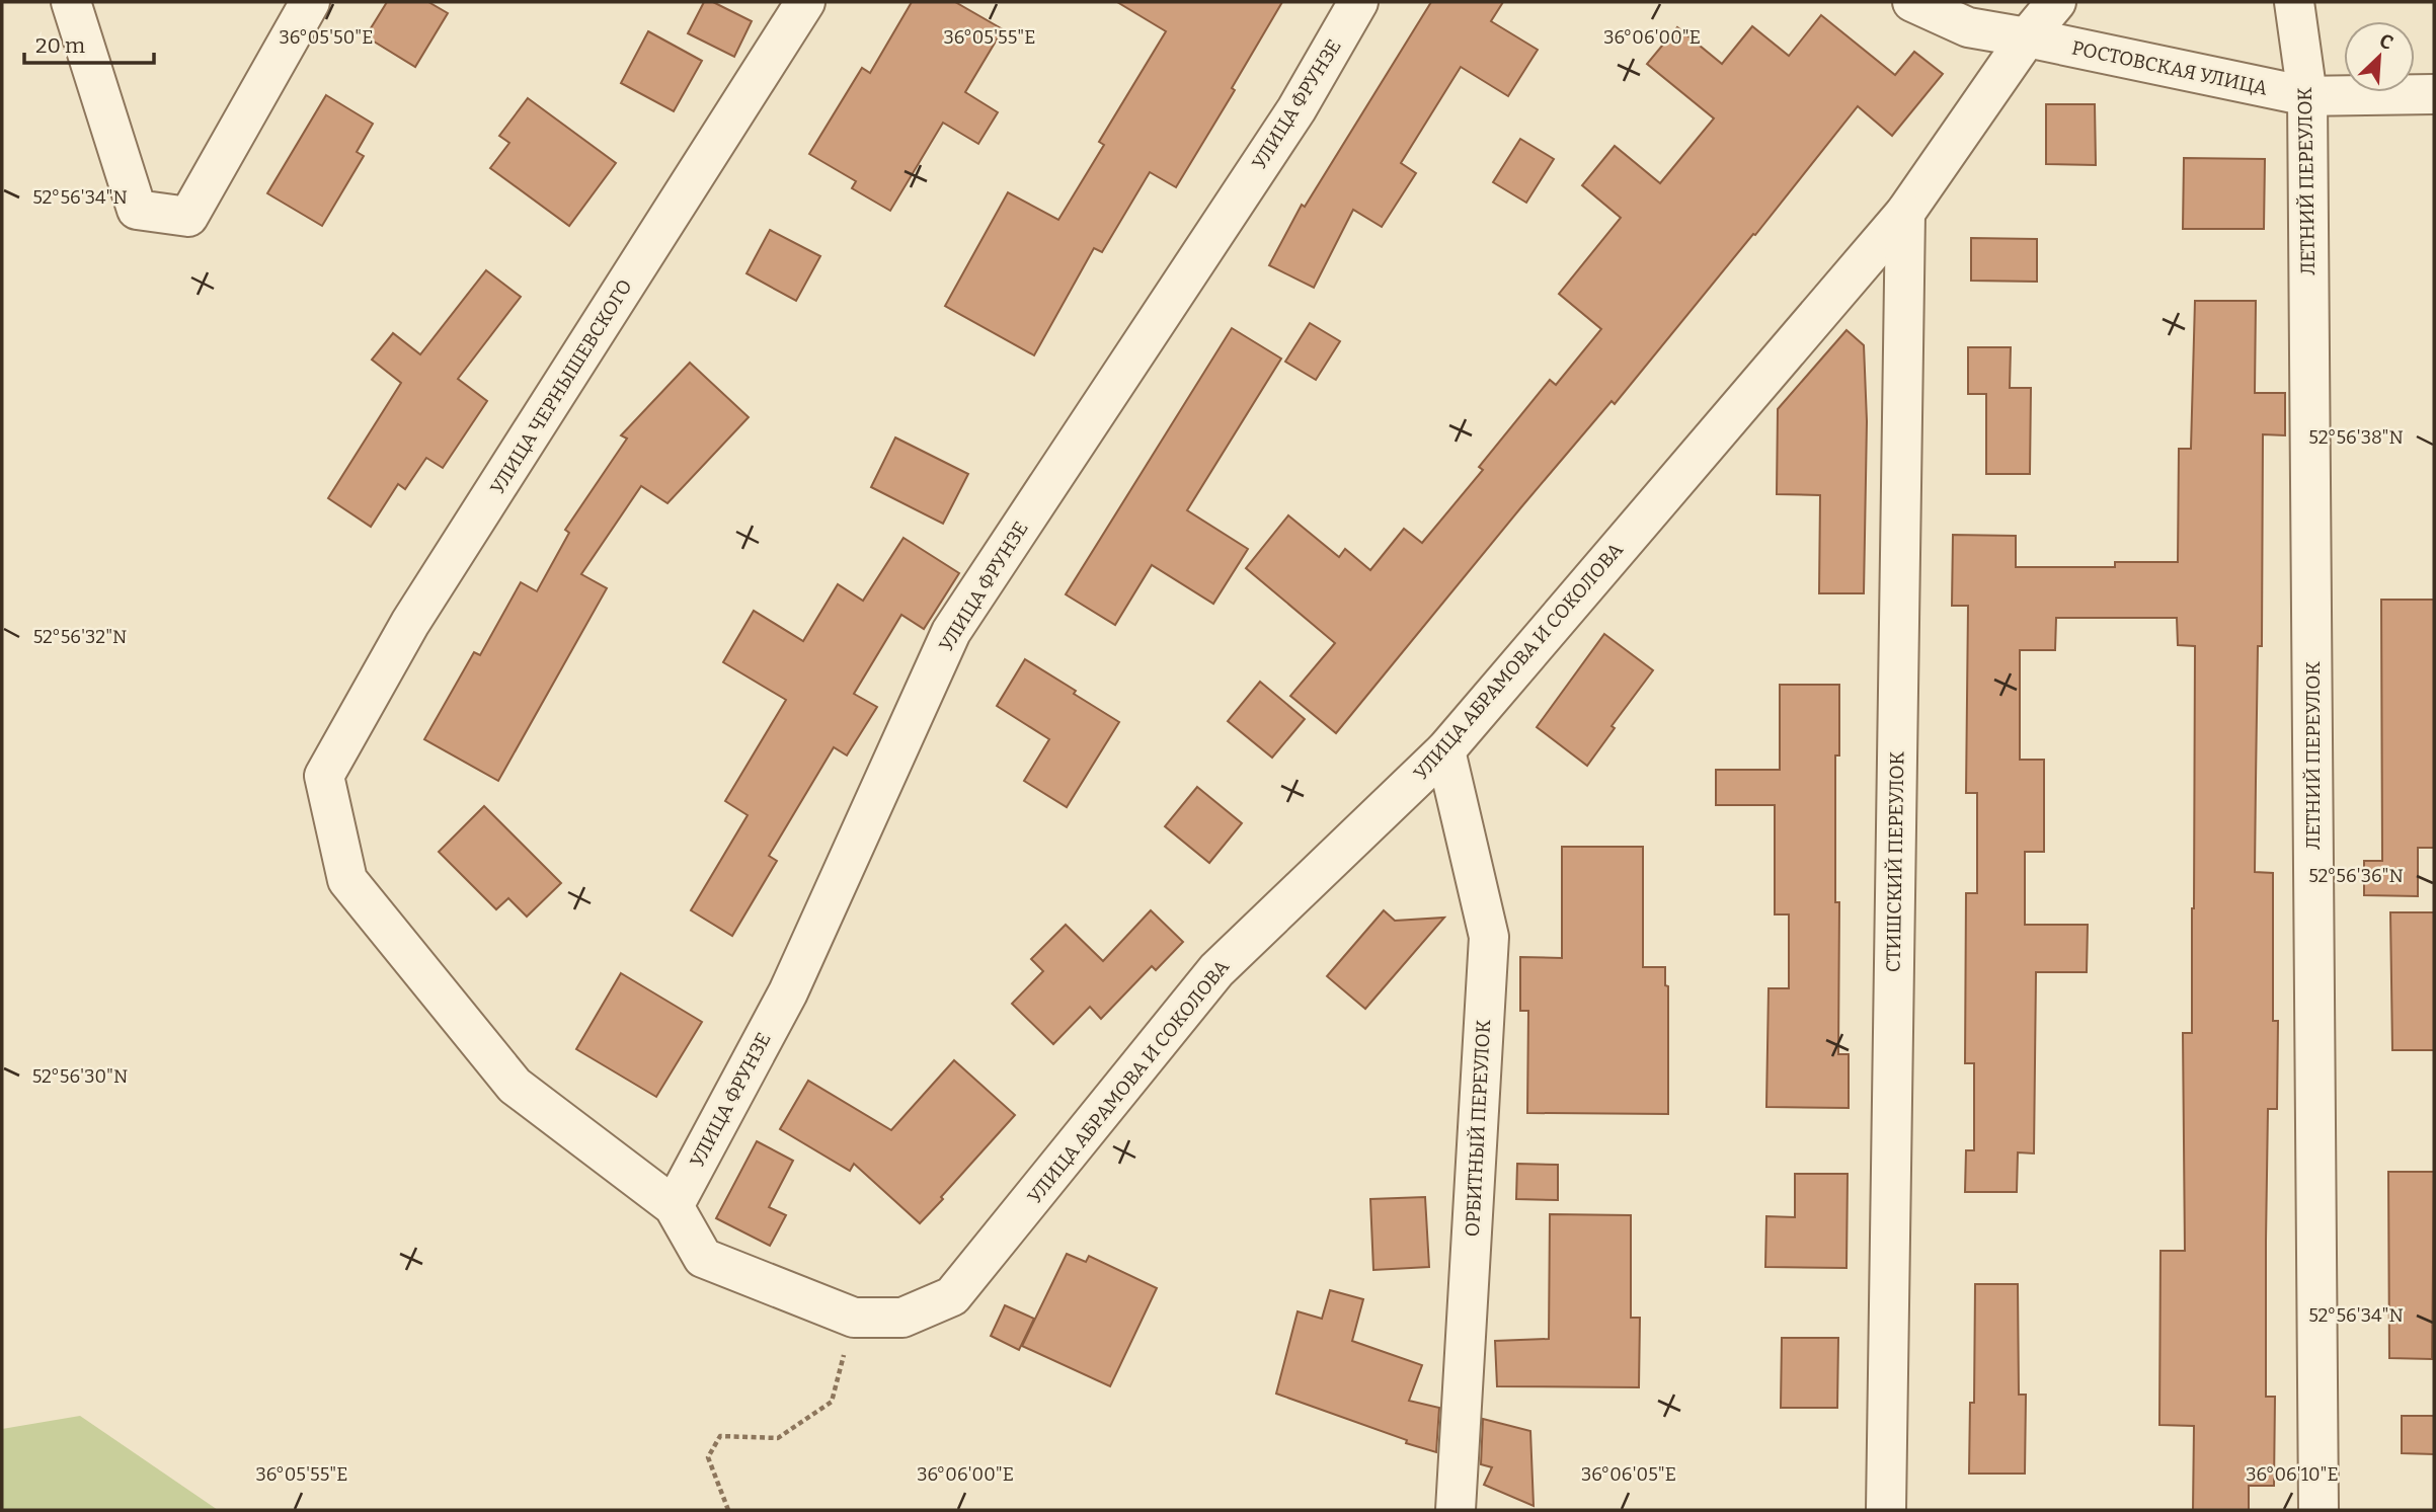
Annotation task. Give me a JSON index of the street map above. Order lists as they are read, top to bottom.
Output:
{
  "streets": {
    "street": [
      "РОСТОВСКАЯ УЛИЦА",
      "УЛИЦА ФРУНЗЕ",
      "ЛЕТНИЙ ПЕРЕУЛОК",
      "УЛИЦА ЧЕРНЫШЕВСКОГО",
      "УЛИЦА АБРАМОВА И СОКОЛОВА",
      "СТИШСКИЙ ПЕРЕУЛОК",
      "ОРБИТНЫЙ ПЕРЕУЛОК"
    ]
  },
  "crossings": [
    ["РОСТОВСКАЯ УЛИЦА", "ЛЕТНИЙ ПЕРЕУЛОК"],
    ["РОСТОВСКАЯ УЛИЦА", "УЛИЦА АБРАМОВА И СОКОЛОВА"],
    ["УЛИЦА ФРУНЗЕ", "УЛИЦА ЧЕРНЫШЕВСКОГО"],
    ["УЛИЦА АБРАМОВА И СОКОЛОВА", "СТИШСКИЙ ПЕРЕУЛОК"],
    ["УЛИЦА АБРАМОВА И СОКОЛОВА", "ОРБИТНЫЙ ПЕРЕУЛОК"]
  ],
  "scale_bar": "20 m",
  "north": "top right",
  "coordinates": [
    "36°05'50\"E",
    "36°05'55\"E",
    "36°06'00\"E",
    "52°56'34\"N",
    "52°56'38\"N",
    "52°56'32\"N",
    "52°56'36\"N",
    "52°56'30\"N",
    "36°06'05\"E",
    "36°06'10\"E"
  ]
}
